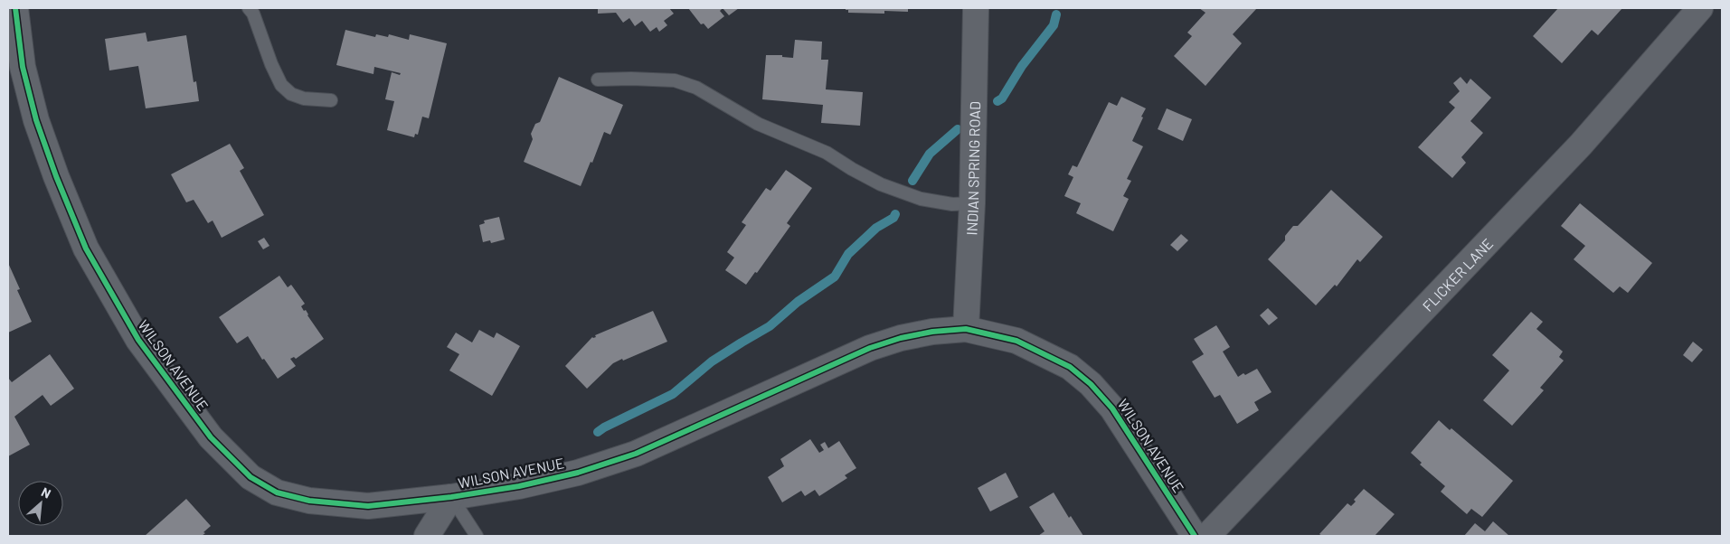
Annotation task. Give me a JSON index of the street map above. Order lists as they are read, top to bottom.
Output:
{
  "streets": {
    "street": ["INDIAN SPRING ROAD", "FLICKER LANE", "WILSON AVENUE"]
  },
  "crossings": [
    ["INDIAN SPRING ROAD", "WILSON AVENUE"]
  ],
  "north": "top right"
}
